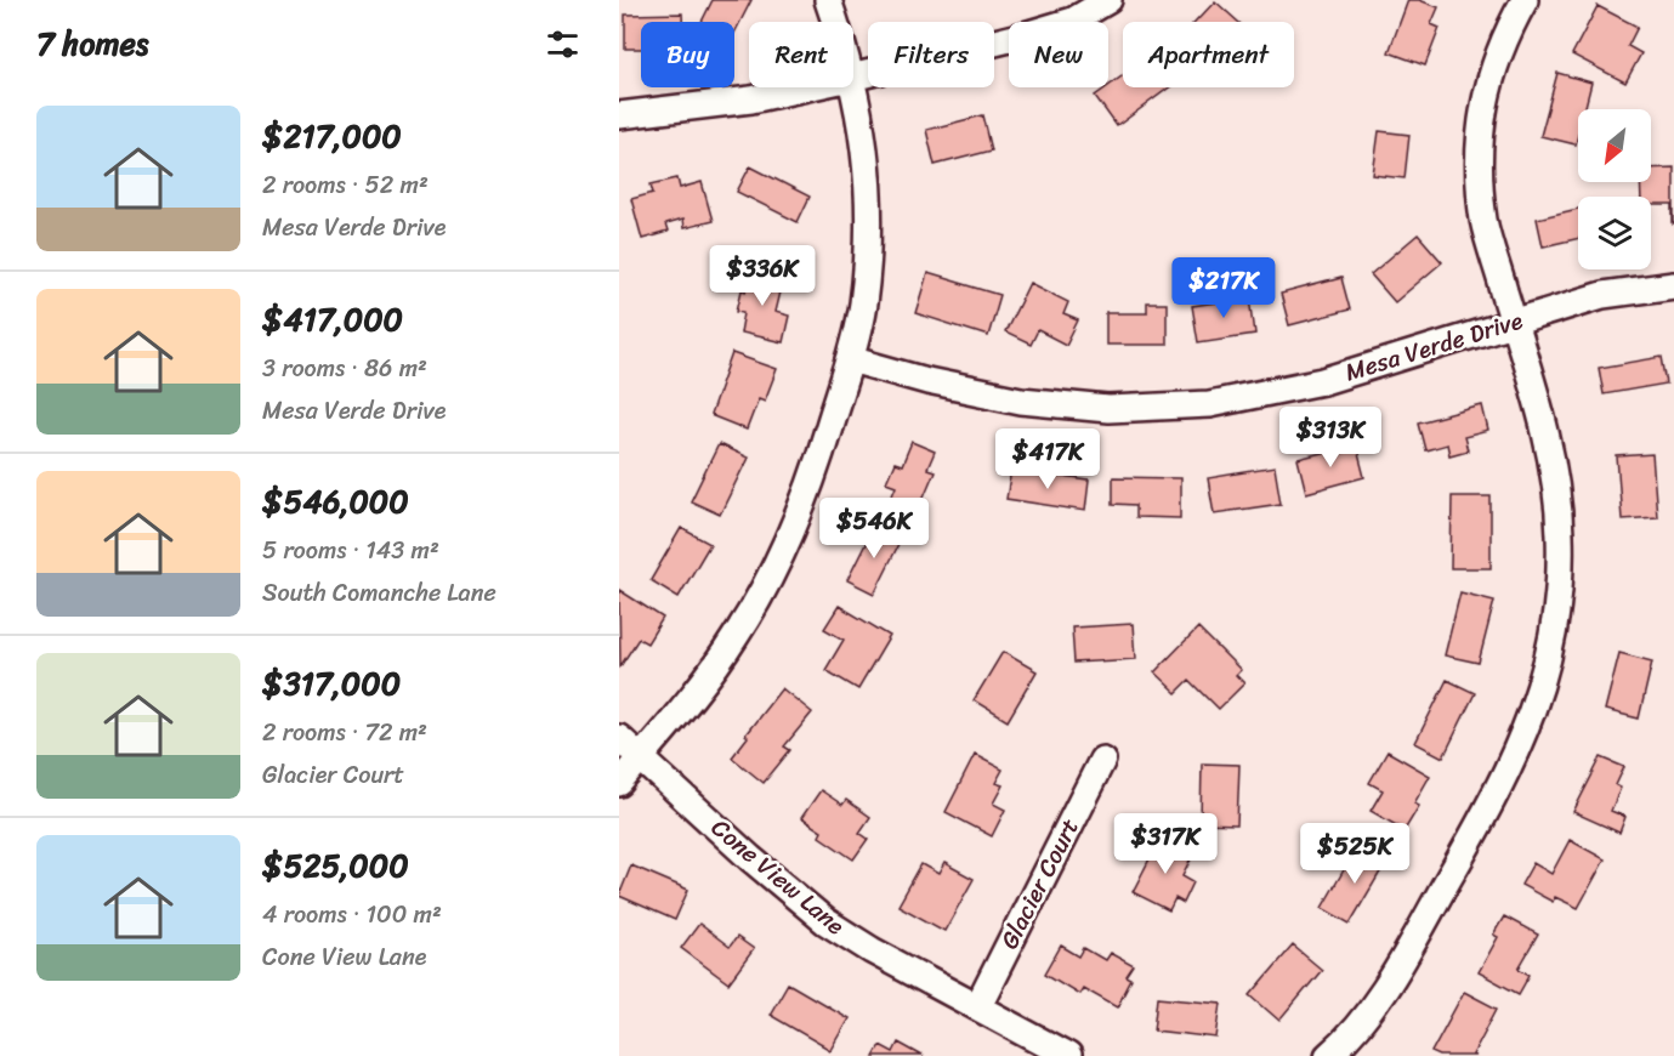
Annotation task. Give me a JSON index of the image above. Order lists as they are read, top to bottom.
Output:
{
  "streets": {
    "street": ["Mesa Verde Drive", "Cone View Lane", "Glacier Court"]
  },
  "crossings": [
    ["Cone View Lane", "Glacier Court"]
  ],
  "north": "bottom left",
  "page": {
    "heading": "7 homes",
    "chip": [
      "Buy",
      "Rent",
      "Filters",
      "New",
      "Apartment"
    ],
    "list": [
      {
        "name": "$217,000",
        "note": "2 rooms · 52 m² · Mesa Verde Drive"
      },
      {
        "name": "$417,000",
        "note": "3 rooms · 86 m² · Mesa Verde Drive"
      },
      {
        "name": "$546,000",
        "note": "5 rooms · 143 m² · South Comanche Lane"
      },
      {
        "name": "$317,000",
        "note": "2 rooms · 72 m² · Glacier Court"
      },
      {
        "name": "$525,000",
        "note": "4 rooms · 100 m² · Cone View Lane"
      }
    ],
    "price": [
      "$336K",
      "$217K",
      "$313K",
      "$417K",
      "$546K",
      "$317K",
      "$525K"
    ]
  }
}
